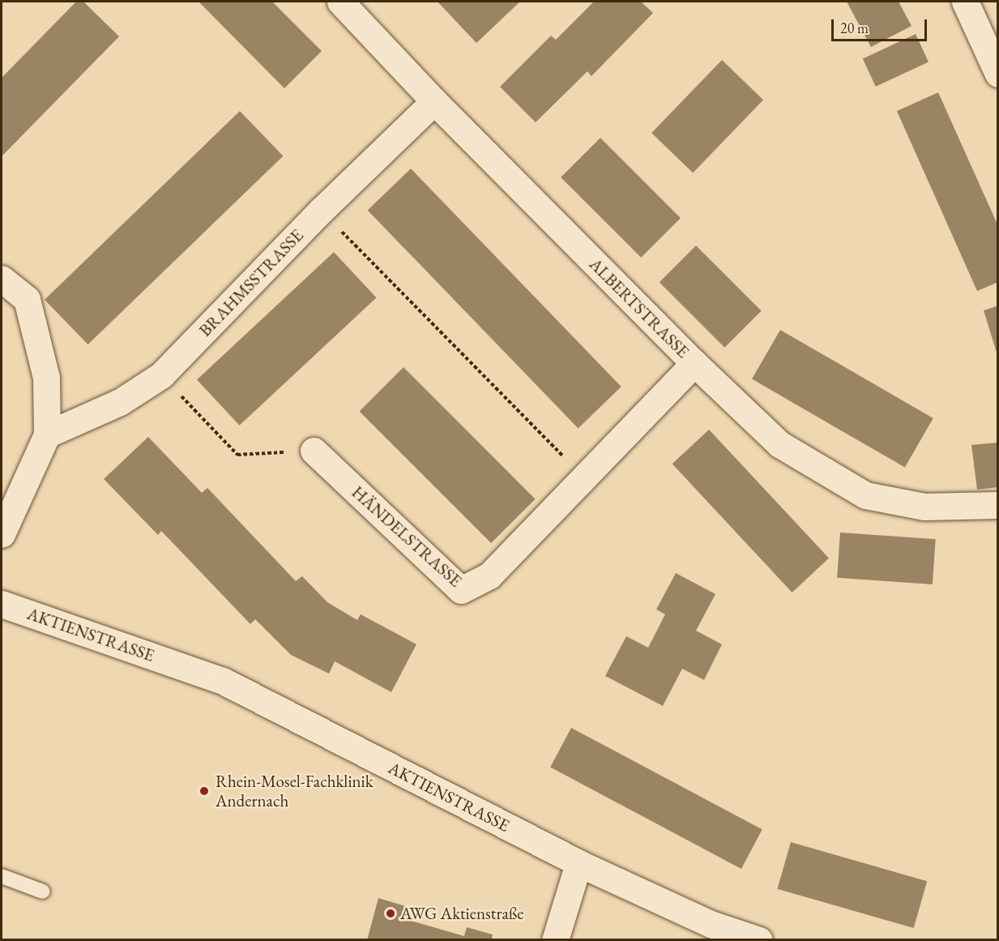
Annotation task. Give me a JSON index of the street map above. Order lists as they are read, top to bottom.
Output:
{
  "streets": {
    "street": [
      "BRAHMSSTRASSE",
      "ALBERTSTRASSE",
      "HÄNDELSTRASSE",
      "AKTIENSTRASSE"
    ]
  },
  "crossings": [
    ["BRAHMSSTRASSE", "ALBERTSTRASSE"],
    ["ALBERTSTRASSE", "HÄNDELSTRASSE"]
  ],
  "places": ["Rhein-Mosel-Fachklinik Andernach", "AWG Aktienstraße"],
  "scale_bar": "20 m"
}
